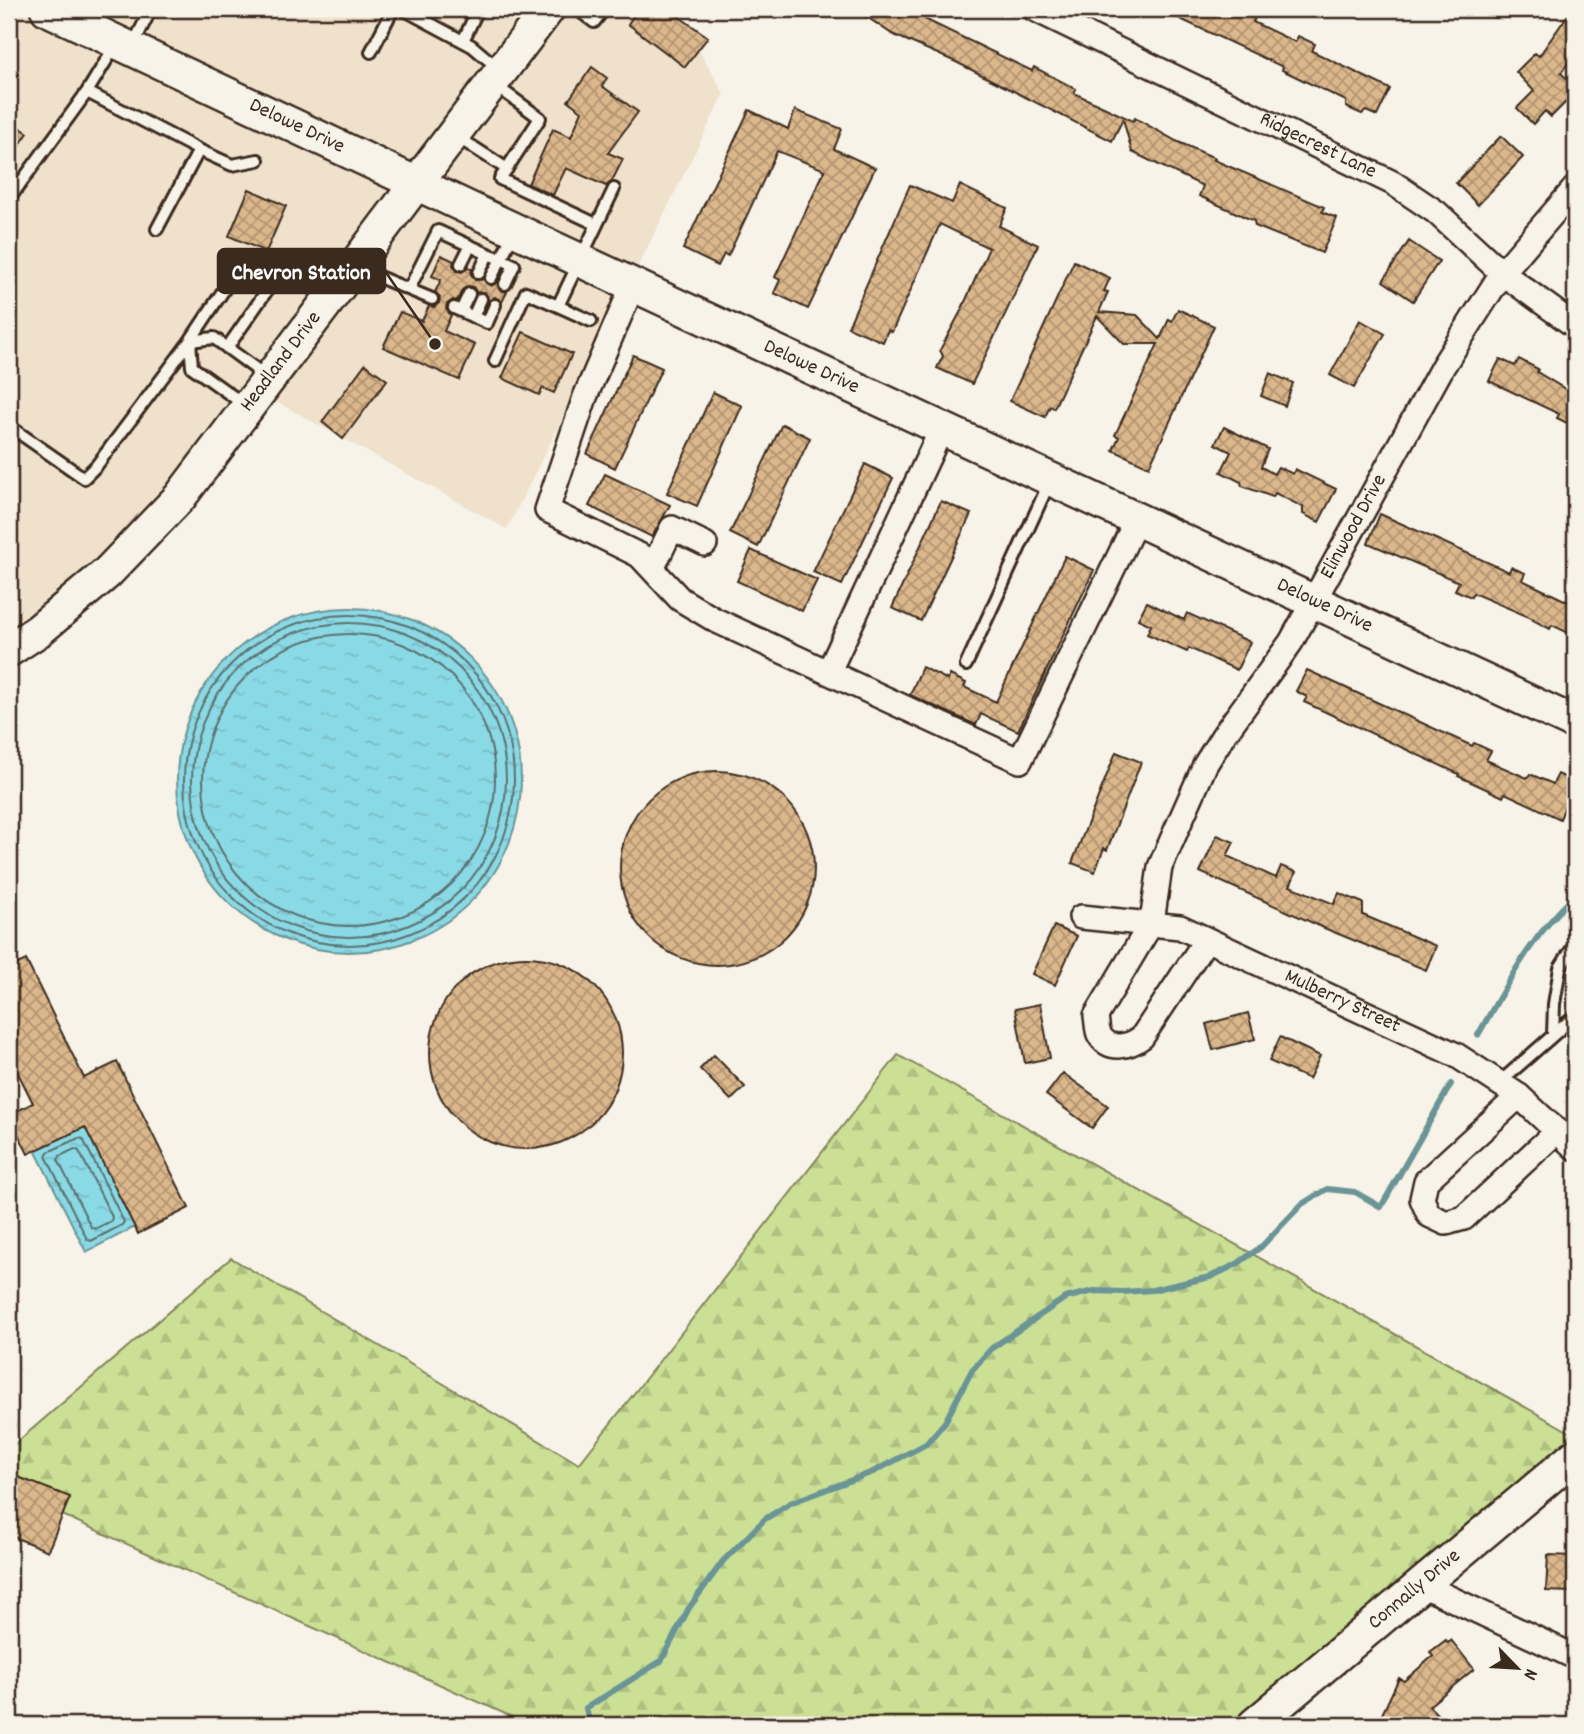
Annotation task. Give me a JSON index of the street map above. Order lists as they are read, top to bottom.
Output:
{
  "streets": {
    "street": [
      "Delowe Drive",
      "Ridgecrest Lane",
      "Headland Drive",
      "Elinwood Drive",
      "Mulberry Street",
      "Connally Drive"
    ]
  },
  "crossings": [
    ["Delowe Drive", "Headland Drive"],
    ["Delowe Drive", "Elinwood Drive"],
    ["Ridgecrest Lane", "Elinwood Drive"],
    ["Elinwood Drive", "Mulberry Street"]
  ],
  "places": ["Chevron Station"],
  "north": "bottom right"
}
